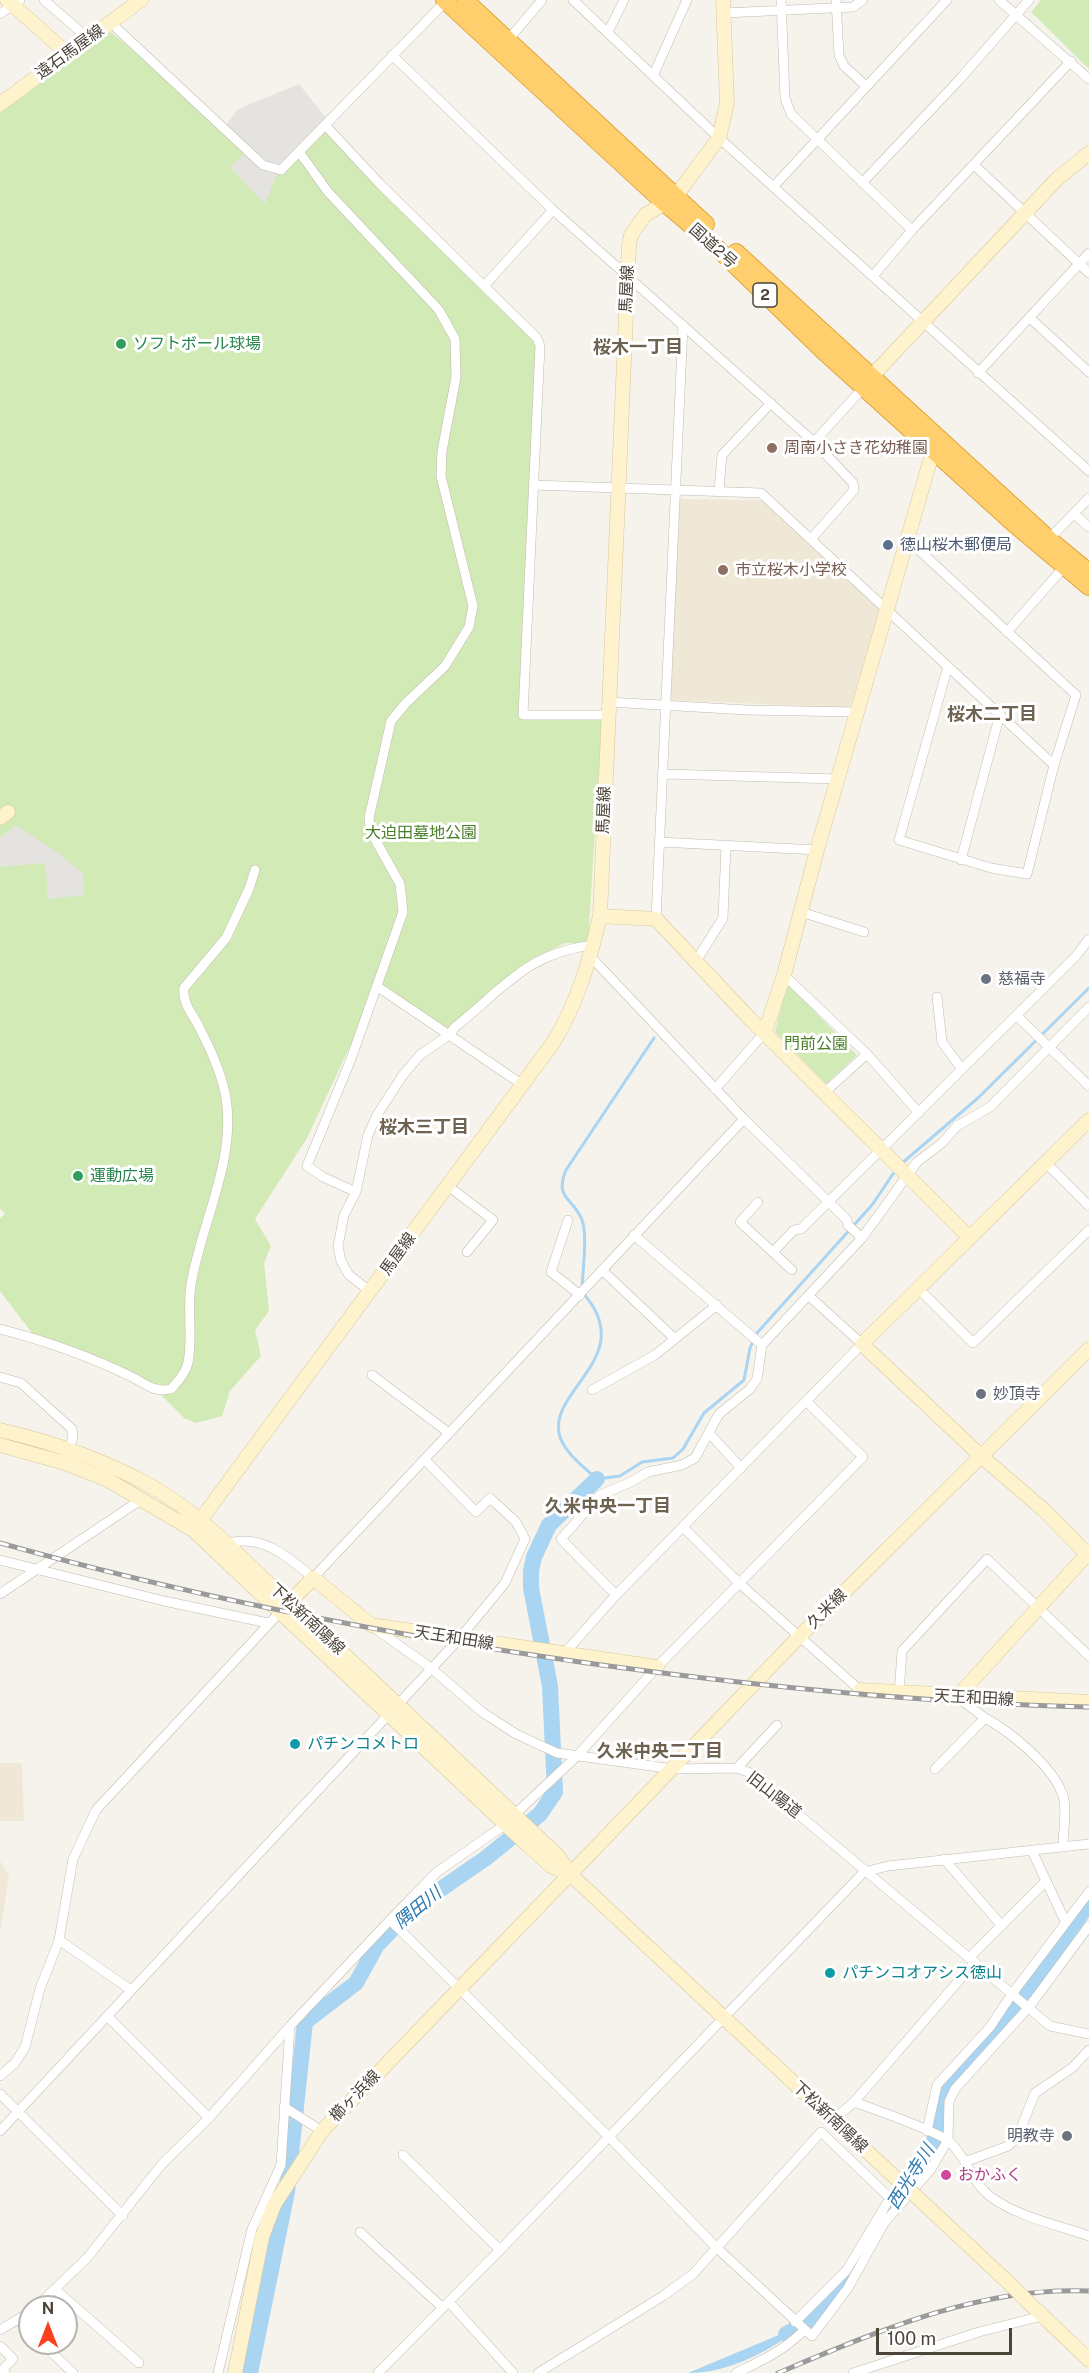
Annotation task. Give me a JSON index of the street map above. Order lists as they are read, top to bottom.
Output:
{
  "streets": {
    "highway": ["国道2号", "2"],
    "street": [
      "遠石馬屋線",
      "馬屋線",
      "久米線",
      "下松新南陽線",
      "天王和田線",
      "旧山陽道",
      "櫛ヶ浜線"
    ]
  },
  "crossings": [
    ["国道2号", "馬屋線"],
    ["国道2号", "2"],
    ["馬屋線", "下松新南陽線"],
    ["久米線", "下松新南陽線"],
    ["久米線", "旧山陽道"],
    ["久米線", "櫛ヶ浜線"],
    ["下松新南陽線", "櫛ヶ浜線"],
    ["天王和田線", "旧山陽道"]
  ],
  "districts": [
    "桜木一丁目",
    "桜木二丁目",
    "桜木三丁目",
    "久米中央一丁目",
    "久米中央二丁目"
  ],
  "water": ["隅田川", "西光寺川"],
  "parks": ["大迫田墓地公園", "門前公園"],
  "places": [
    "ソフトボール球場",
    "周南小さき花幼稚園",
    "徳山桜木郵便局",
    "市立桜木小学校",
    "慈福寺",
    "運動広場",
    "妙頂寺",
    "パチンコメトロ",
    "パチンコオアシス徳山",
    "明教寺",
    "おかふく"
  ],
  "scale_bar": "100 m",
  "north": "top"
}
